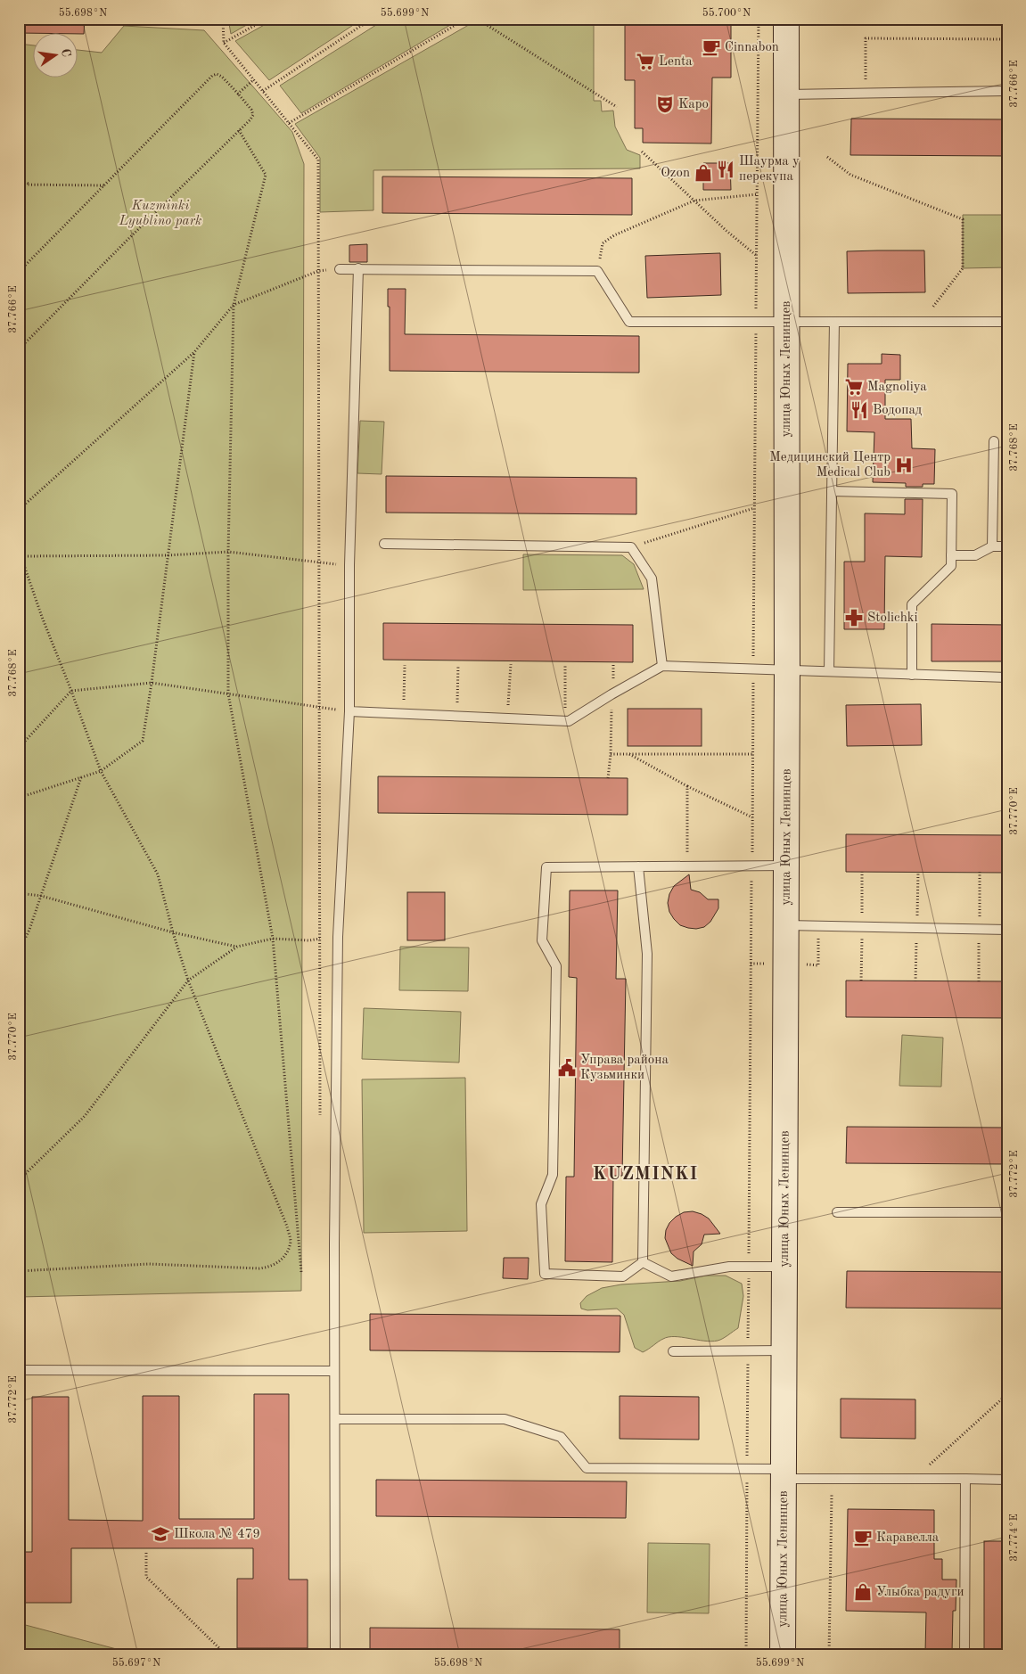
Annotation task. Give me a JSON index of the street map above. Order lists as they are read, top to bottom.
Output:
{
  "streets": {
    "main road": ["улица Юных Ленинцев"]
  },
  "districts": ["KUZMINKI"],
  "parks": ["Kuzminki Lyublino park"],
  "places": {
    "cafe": ["Cinnabon", "Каравелла"],
    "supermarket": ["Lenta", "Magnoliya"],
    "theatre": ["Kapo"],
    "restaurant": ["Шаурма у перекупа", "Водопад"],
    "shop": ["Ozon", "Улыбка радуги"],
    "hospital": ["Медицинский Центр Medical Club"],
    "pharmacy": ["Stolichki"],
    "public building": ["Управа района Кузьминки"],
    "school or university": ["Школа № 479"]
  },
  "north": "right",
  "coordinates": [
    "55.698°N",
    "55.699°N",
    "55.700°N",
    "37.766°E",
    "37.768°E",
    "37.770°E",
    "37.772°E",
    "37.774°E",
    "55.697°N"
  ]
}
